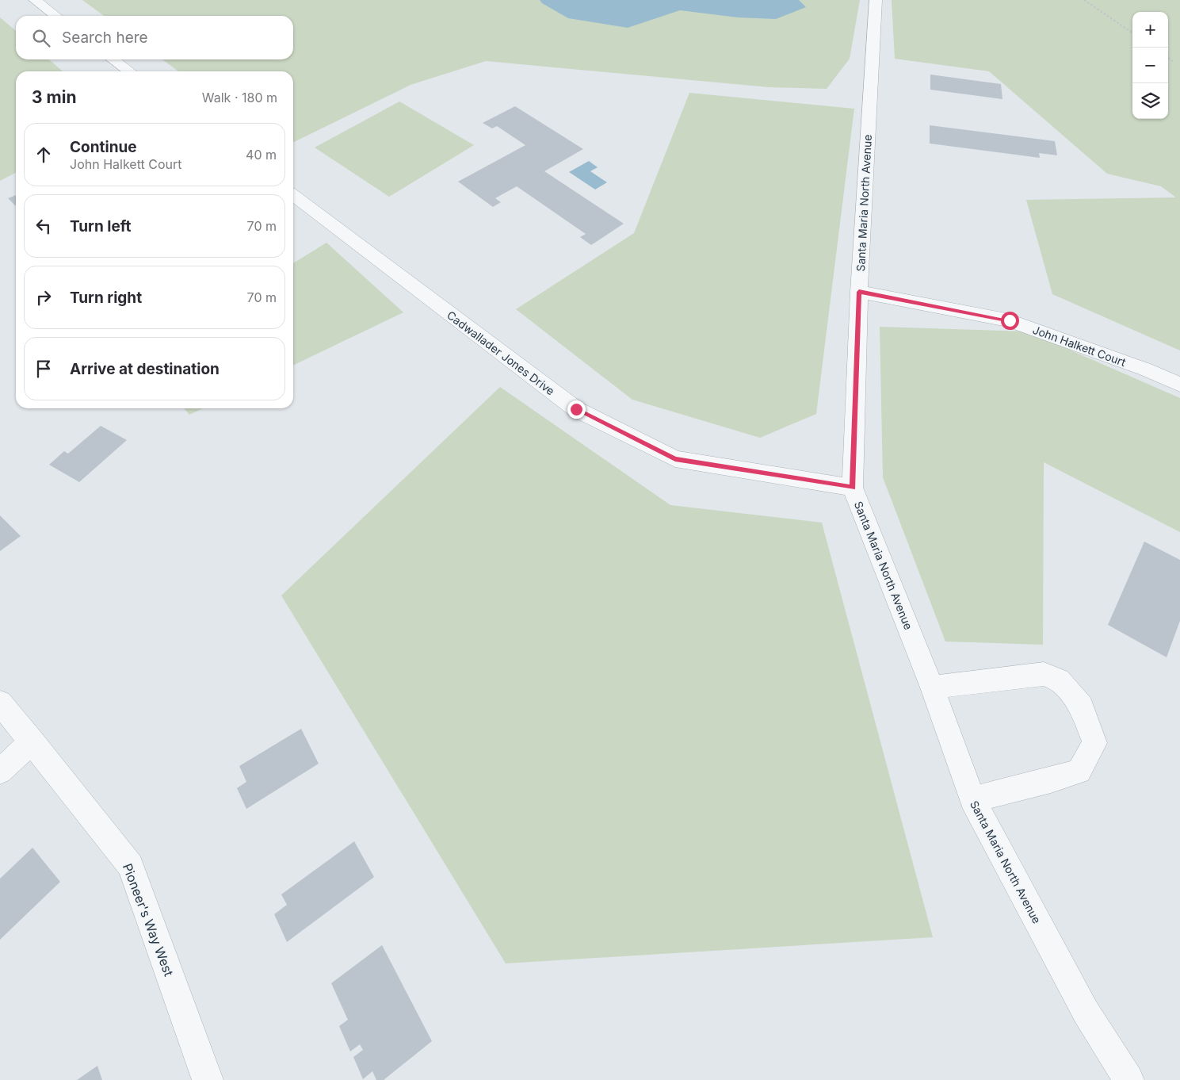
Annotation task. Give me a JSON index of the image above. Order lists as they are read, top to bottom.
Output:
{
  "streets": {
    "street": [
      "Santa Maria North Avenue",
      "John Halkett Court",
      "Cadwallader Jones Drive",
      "Pioneer's Way West"
    ]
  },
  "crossings": [
    ["Santa Maria North Avenue", "John Halkett Court"],
    ["Santa Maria North Avenue", "Cadwallader Jones Drive"]
  ],
  "page": {
    "map_buttons": ["+", "−"],
    "search": "Search here",
    "heading": ["3 min", "Walk · 180 m"],
    "list": [
      ["Continue", "John Halkett Court", "40 m"],
      ["Turn left", "70 m"],
      ["Turn right", "70 m"],
      "Arrive at destination"
    ]
  }
}
